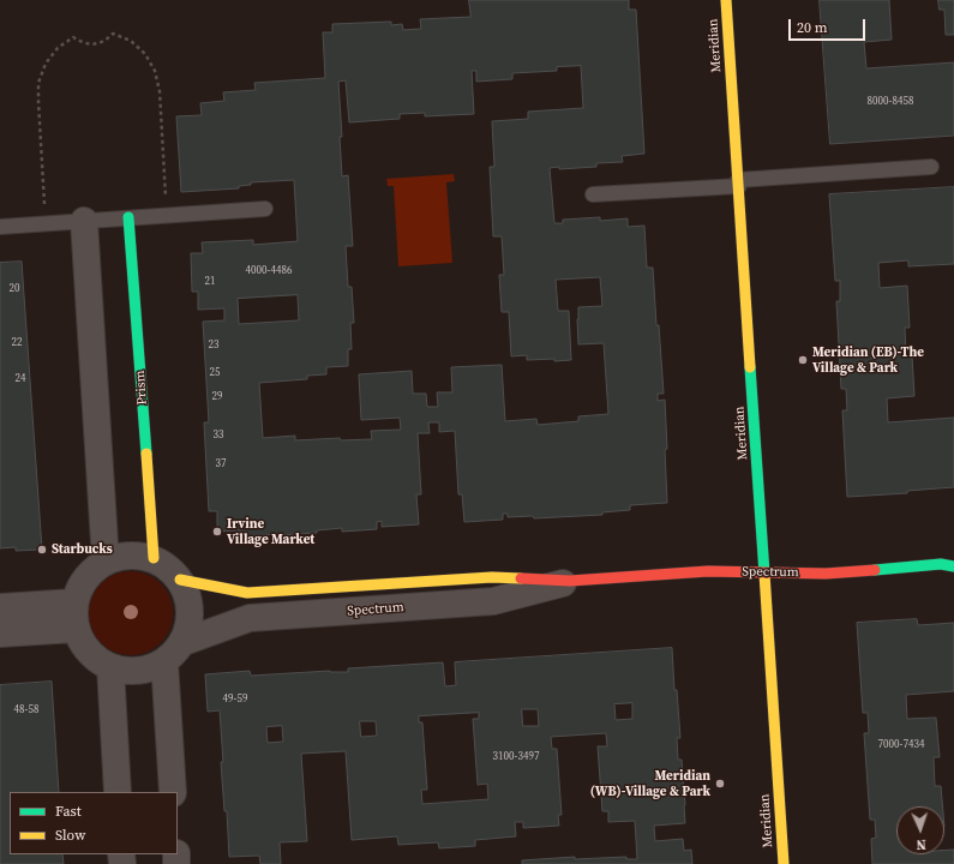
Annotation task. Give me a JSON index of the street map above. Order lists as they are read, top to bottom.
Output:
{
  "streets": {
    "street": ["Meridian", "Prism", "Spectrum"]
  },
  "crossings": [
    ["Meridian", "Spectrum"],
    ["Prism", "Spectrum"]
  ],
  "places": [
    "Meridian (EB)-The Village & Park",
    "Irvine Village Market",
    "Starbucks",
    "Meridian (WB)-Village & Park"
  ],
  "house_numbers": [
    "8000-8458",
    "4000-4486",
    "21",
    "20",
    "22",
    "23",
    "25",
    "24",
    "29",
    "33",
    "37",
    "49-59",
    "48-58",
    "7000-7434",
    "3100-3497"
  ],
  "legend": ["Fast", "Slow"],
  "scale_bar": "20 m",
  "north": "bottom"
}
